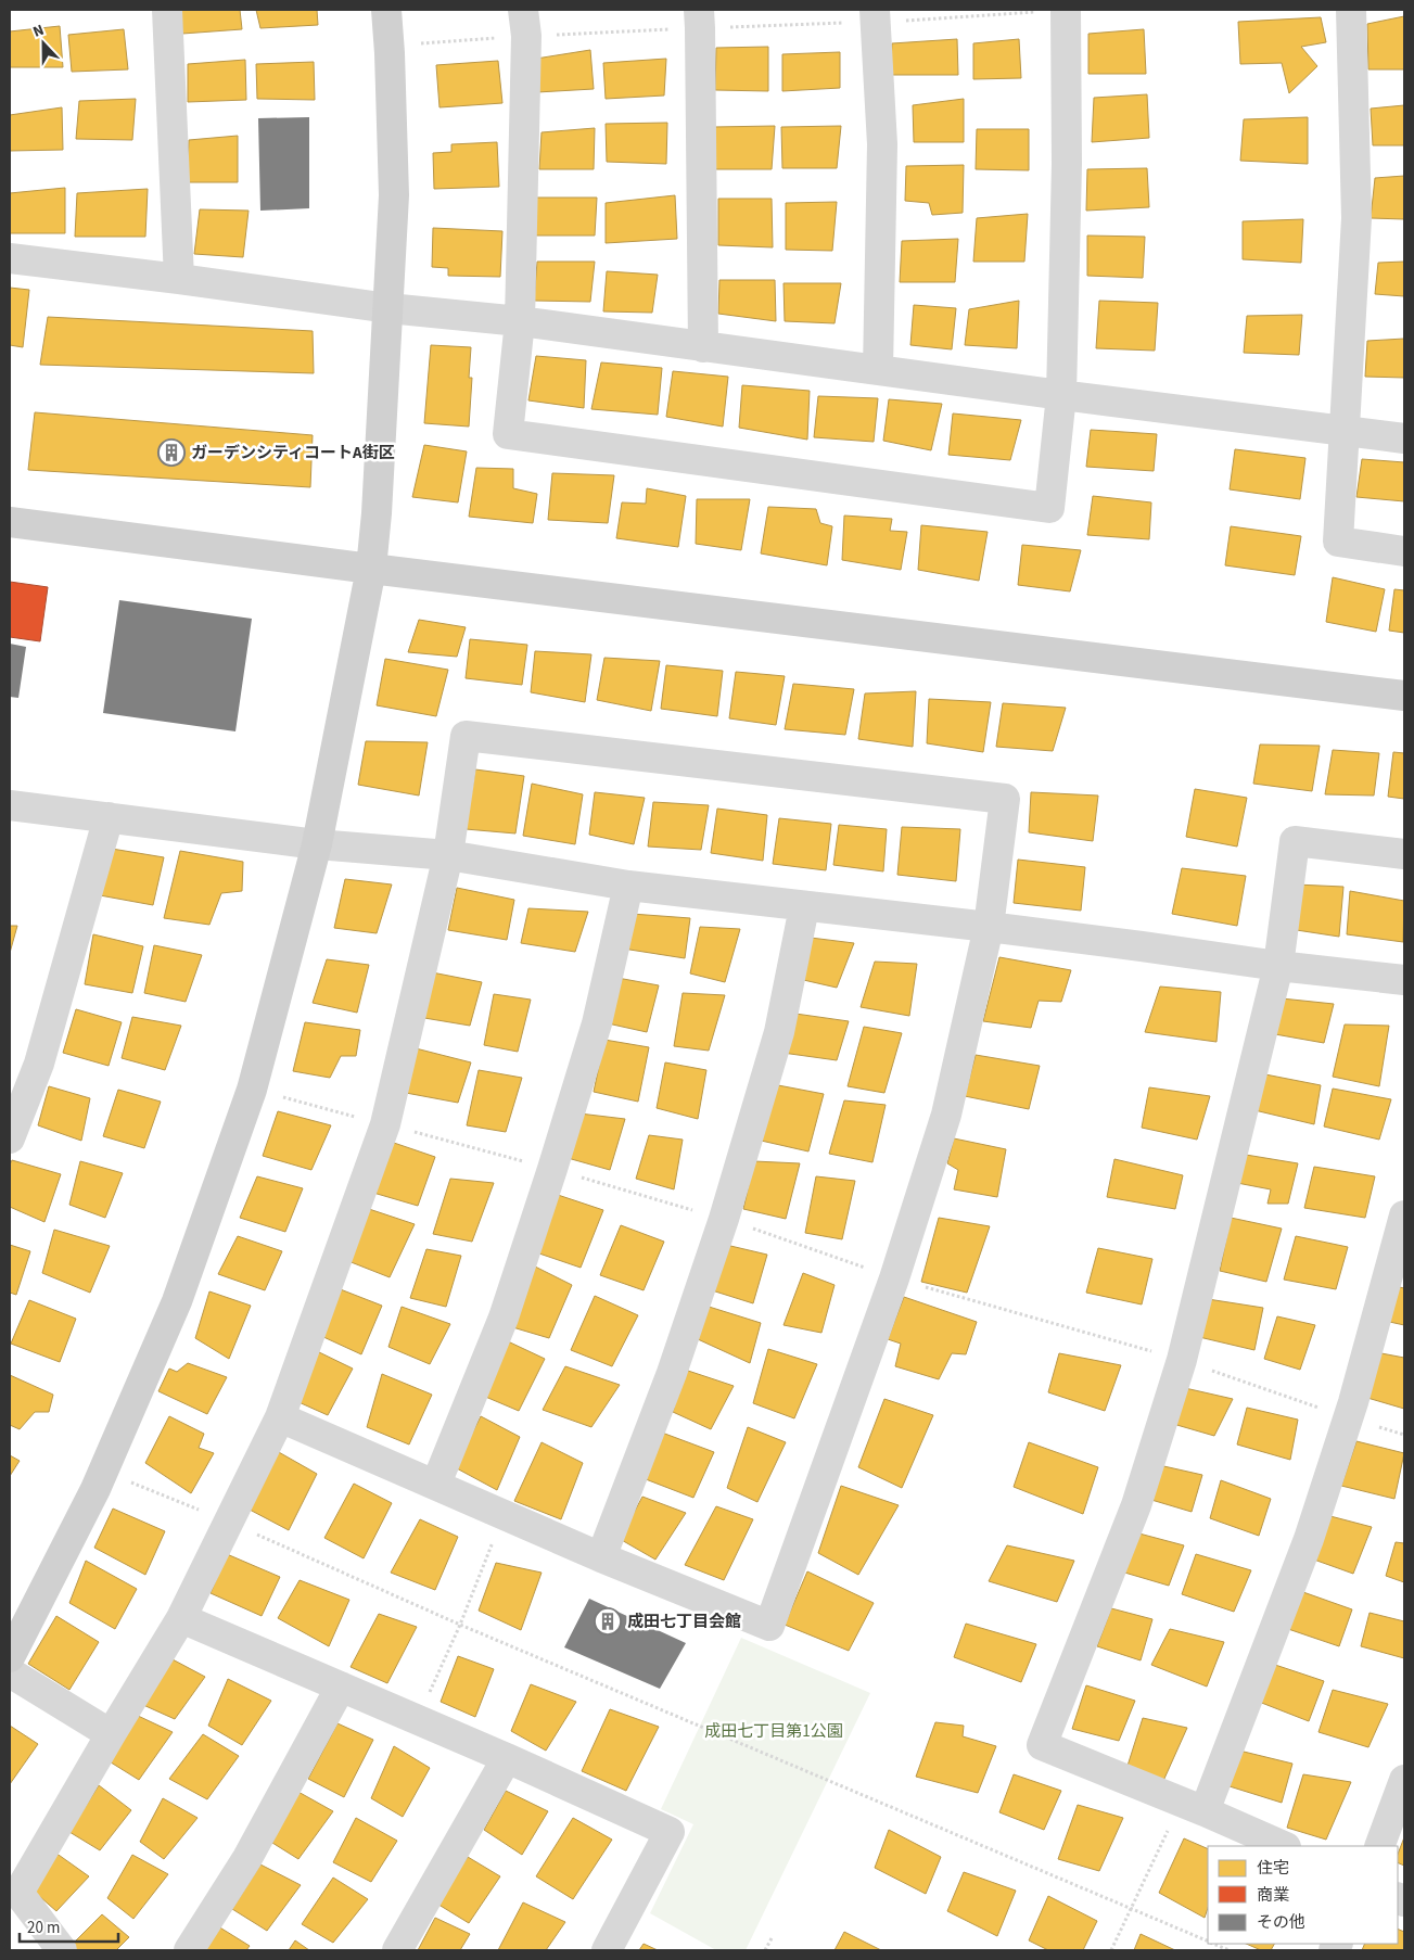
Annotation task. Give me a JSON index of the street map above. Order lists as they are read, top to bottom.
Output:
{
  "parks": ["成田七丁目第1公園"],
  "places": {
    "building": ["ガーデンシティコートA街区", "成田七丁目会館"]
  },
  "legend": ["住宅", "商業", "その他"],
  "scale_bar": "20 m",
  "north": "top"
}
